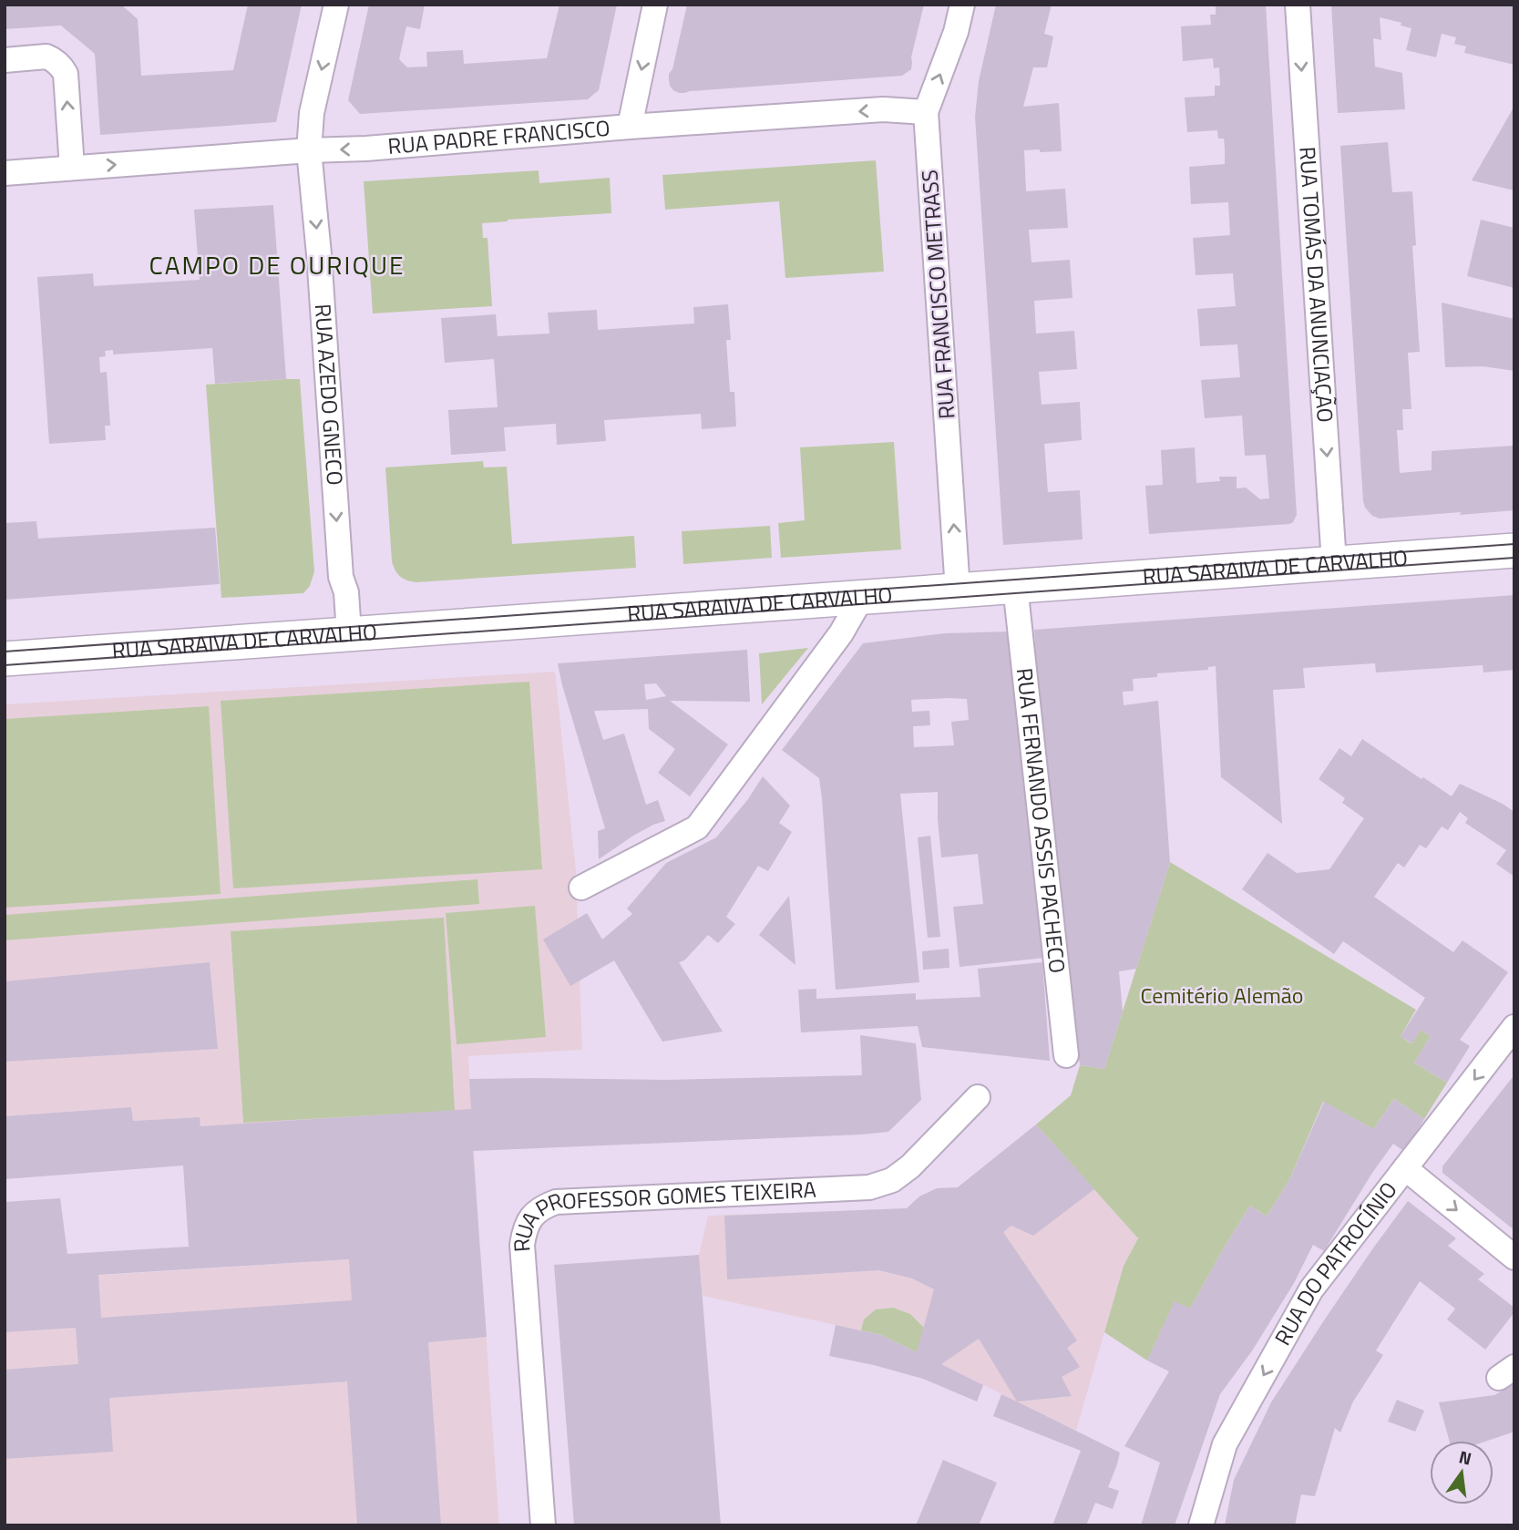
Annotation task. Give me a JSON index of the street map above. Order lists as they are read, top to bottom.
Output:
{
  "streets": {
    "street": [
      "RUA PADRE FRANCISCO",
      "RUA TOMÁS DA ANUNCIAÇÃO",
      "RUA FRANCISCO METRASS",
      "RUA AZEDO GNECO",
      "RUA SARAIVA DE CARVALHO",
      "RUA FERNANDO ASSIS PACHECO",
      "RUA PROFESSOR GOMES TEIXEIRA",
      "RUA DO PATROCÍNIO"
    ]
  },
  "crossings": [
    ["RUA PADRE FRANCISCO", "RUA FRANCISCO METRASS"],
    ["RUA PADRE FRANCISCO", "RUA AZEDO GNECO"],
    ["RUA TOMÁS DA ANUNCIAÇÃO", "RUA SARAIVA DE CARVALHO"],
    ["RUA FRANCISCO METRASS", "RUA SARAIVA DE CARVALHO"],
    ["RUA AZEDO GNECO", "RUA SARAIVA DE CARVALHO"],
    ["RUA SARAIVA DE CARVALHO", "RUA FERNANDO ASSIS PACHECO"]
  ],
  "one_way": [
    "RUA TOMÁS DA ANUNCIAÇÃO",
    "RUA FRANCISCO METRASS",
    "RUA AZEDO GNECO",
    "RUA DO PATROCÍNIO"
  ],
  "districts": ["CAMPO DE OURIQUE"],
  "parks": ["Cemitério Alemão"],
  "north": "top"
}
